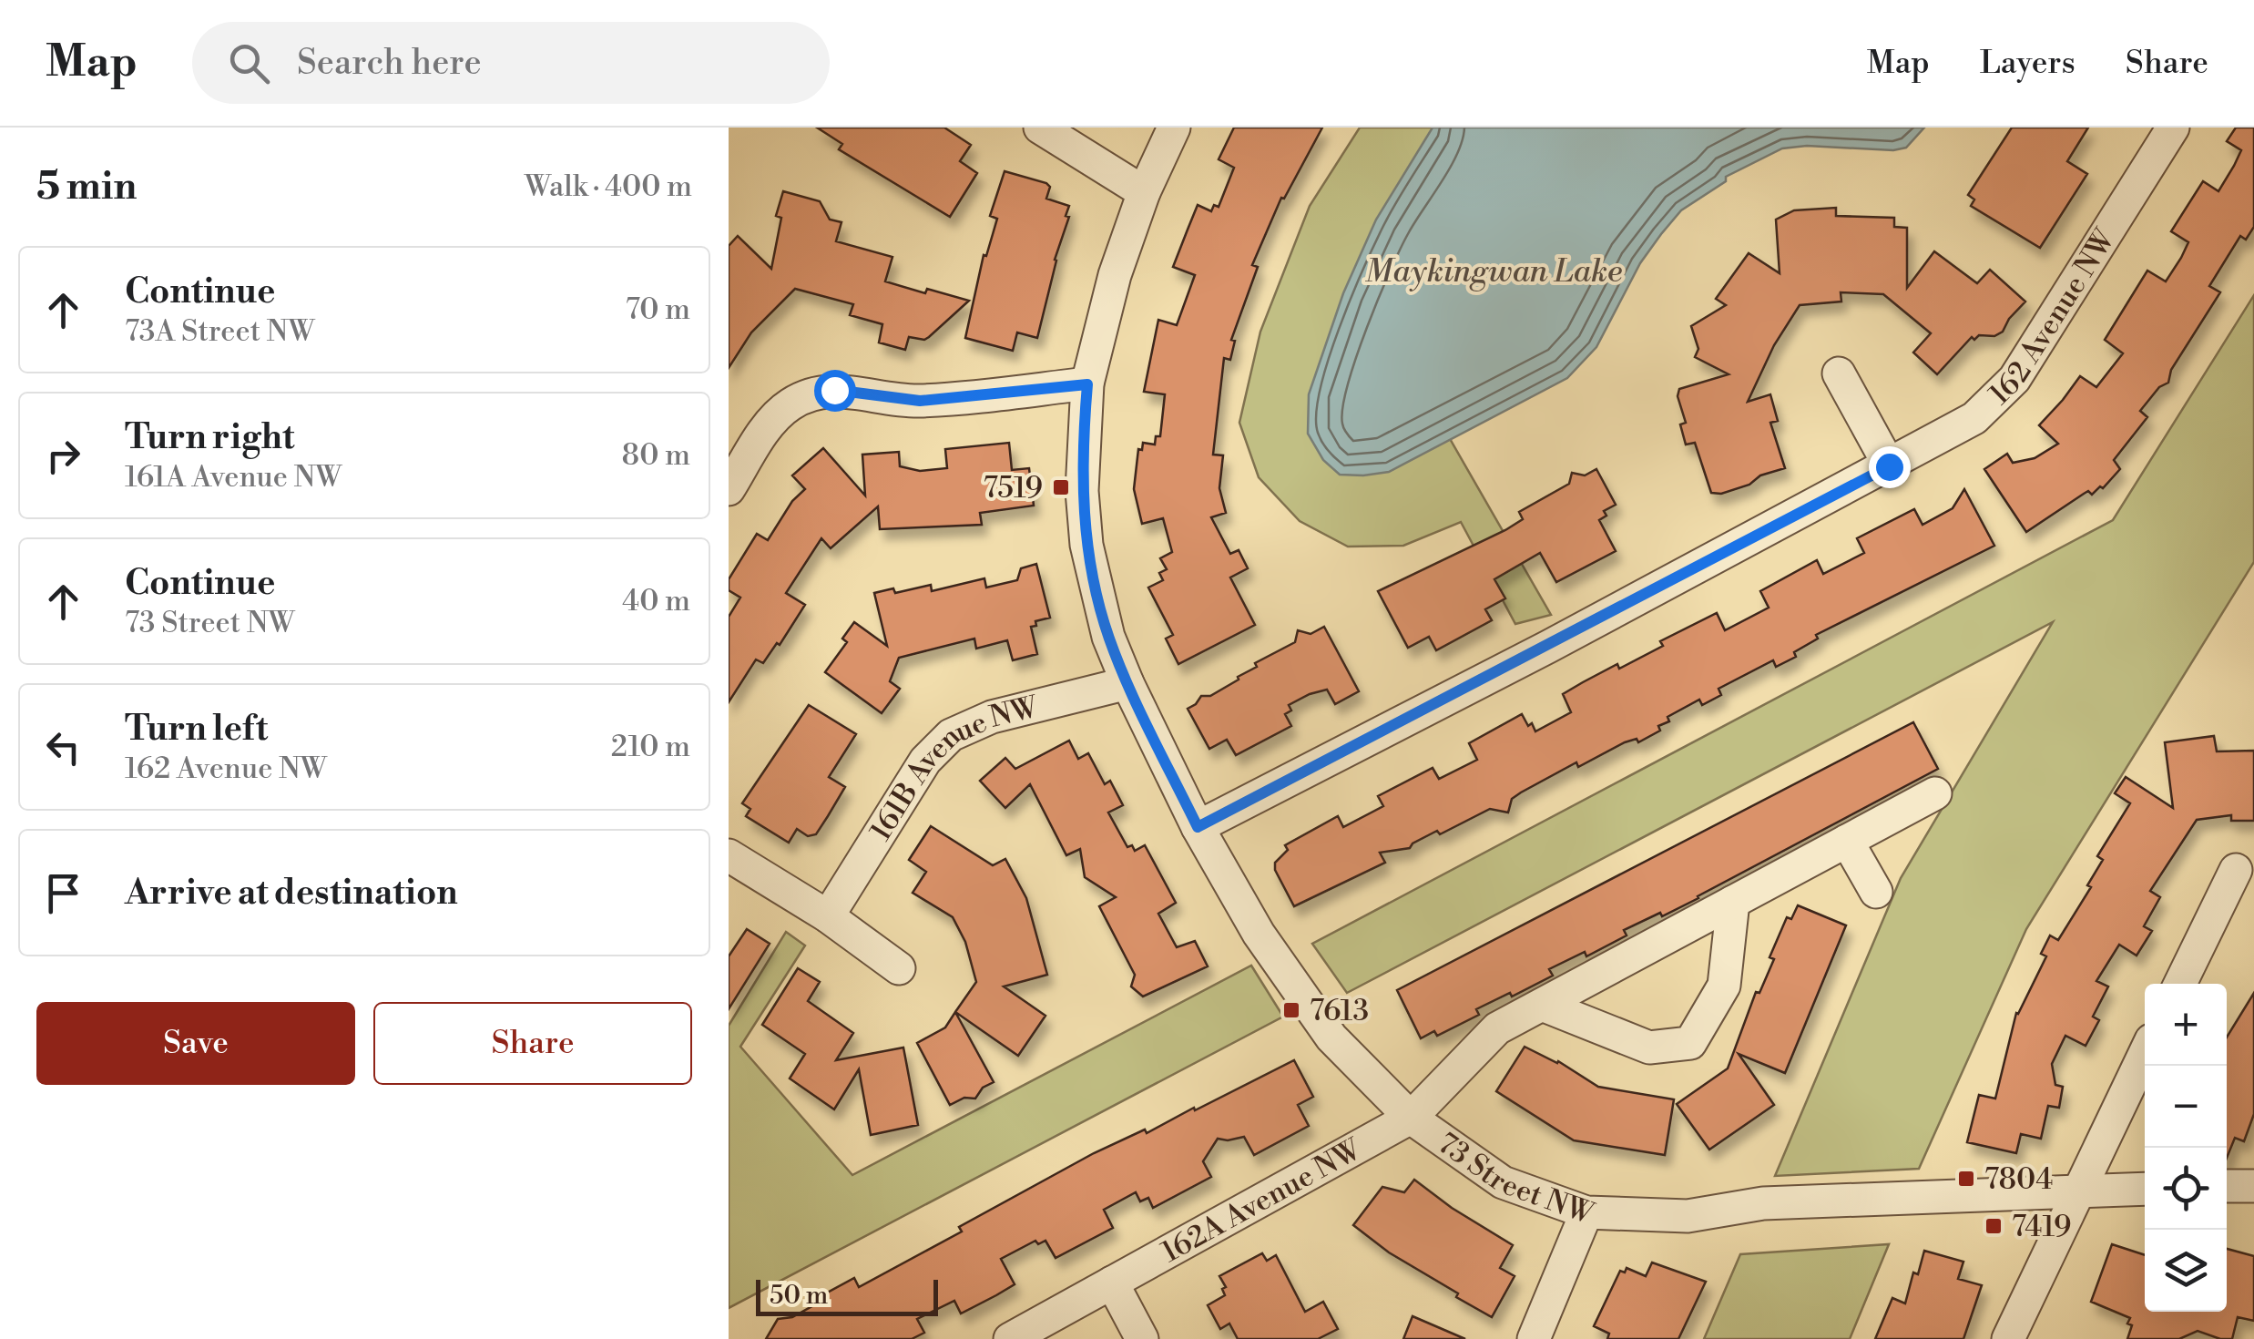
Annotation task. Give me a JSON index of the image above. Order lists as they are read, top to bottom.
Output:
{
  "streets": {
    "street": [
      "162 Avenue NW",
      "161B Avenue NW",
      "73 Street NW",
      "162A Avenue NW"
    ]
  },
  "crossings": [
    ["162 Avenue NW", "73 Street NW"],
    ["161B Avenue NW", "73 Street NW"],
    ["73 Street NW", "162A Avenue NW"]
  ],
  "water": ["Maykingwan Lake"],
  "places": {
    "transit": [
      "7519",
      "7613",
      "7804",
      "7419"
    ]
  },
  "scale_bar": "50 m",
  "page": {
    "header": "Map",
    "search": "Search here",
    "nav": ["Map", "Layers", "Share"],
    "heading": ["5 min", "Walk · 400 m"],
    "list": [
      ["Continue", "73A Street NW", "70 m"],
      ["Turn right", "161A Avenue NW", "80 m"],
      ["Continue", "73 Street NW", "40 m"],
      ["Turn left", "162 Avenue NW", "210 m"],
      "Arrive at destination"
    ],
    "buttons": ["Save", "Share"],
    "map_buttons": ["+", "−"],
    "scale": "50 m"
  }
}
